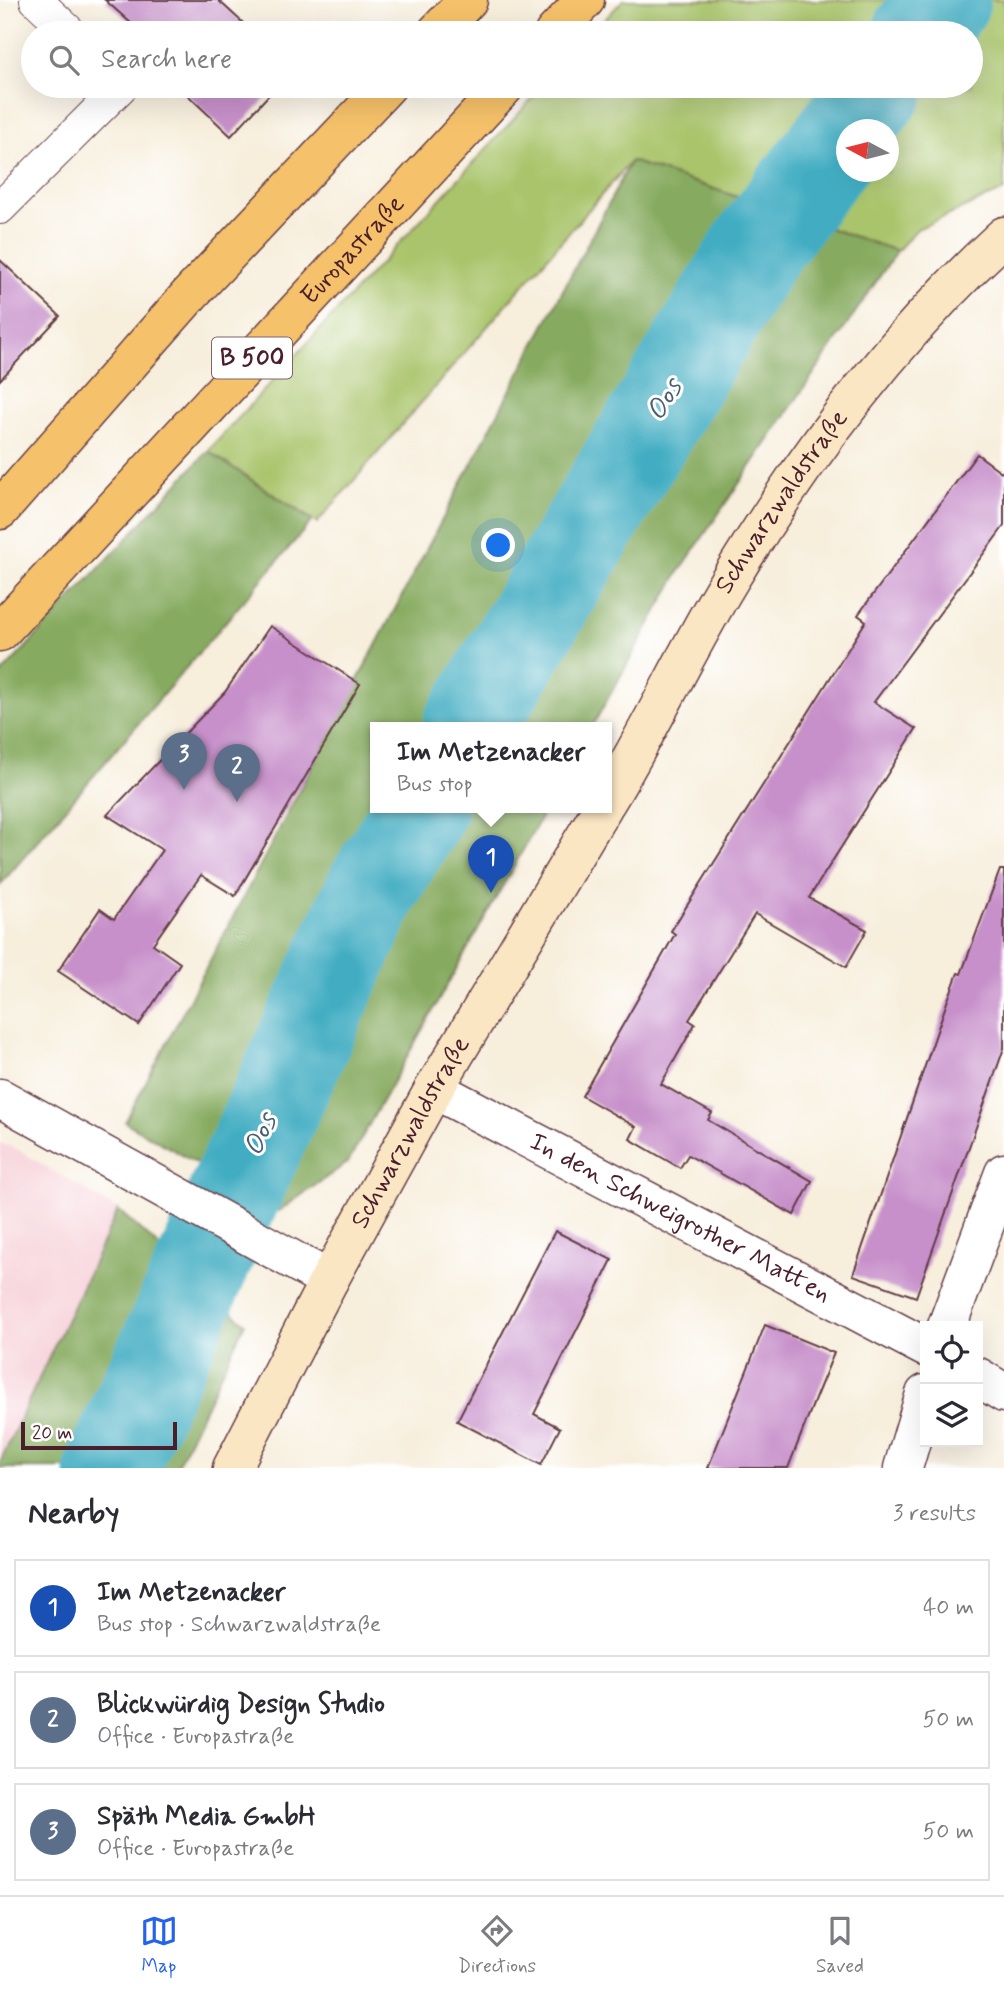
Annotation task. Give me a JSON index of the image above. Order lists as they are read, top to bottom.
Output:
{
  "streets": {
    "main road": ["Europastraße", "B 500"],
    "street": ["Schwarzwaldstraße", "In den Schweigrother Matten"]
  },
  "crossings": [
    ["Schwarzwaldstraße", "In den Schweigrother Matten"]
  ],
  "water": ["Oos"],
  "scale_bar": "20 m",
  "north": "left",
  "page": {
    "search": "Search here",
    "popup": ["Im Metzenacker", "Bus stop"],
    "pins": ["3", "2", "1"],
    "scale": "20 m",
    "heading": ["Nearby", "3 results"],
    "list": [
      {
        "mark": "1",
        "name": "Im Metzenacker",
        "note": "Bus stop · Schwarzwaldstraße",
        "value": "40 m"
      },
      {
        "mark": "2",
        "name": "Blickwürdig Design Studio",
        "note": "Office · Europastraße",
        "value": "50 m"
      },
      {
        "mark": "3",
        "name": "Späth Media GmbH",
        "note": "Office · Europastraße",
        "value": "50 m"
      }
    ],
    "nav": ["Map", "Directions", "Saved"]
  }
}
